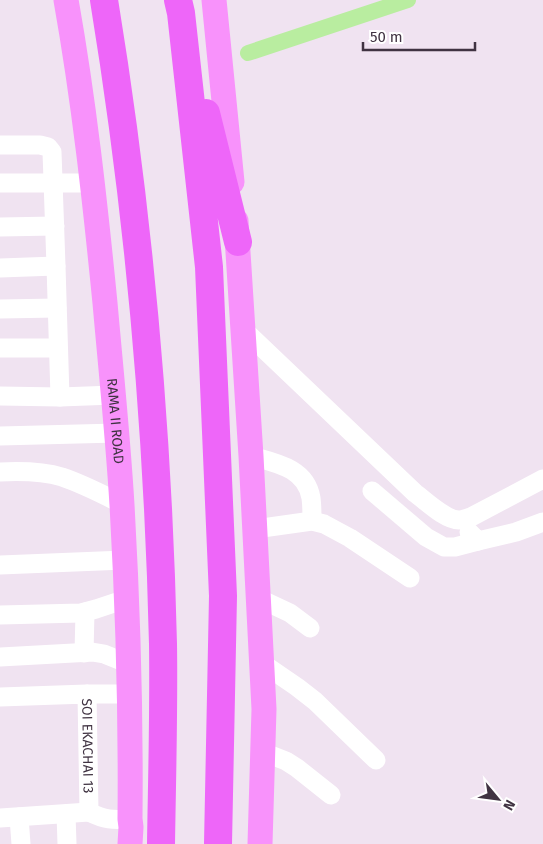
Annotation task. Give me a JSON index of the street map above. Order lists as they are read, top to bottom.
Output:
{
  "streets": {
    "main road": ["RAMA II ROAD"],
    "street": ["SOI EKACHAI 13"]
  },
  "crossings": [
    ["RAMA II ROAD", "SOI EKACHAI 13"]
  ],
  "scale_bar": "50 m",
  "north": "bottom right"
}
